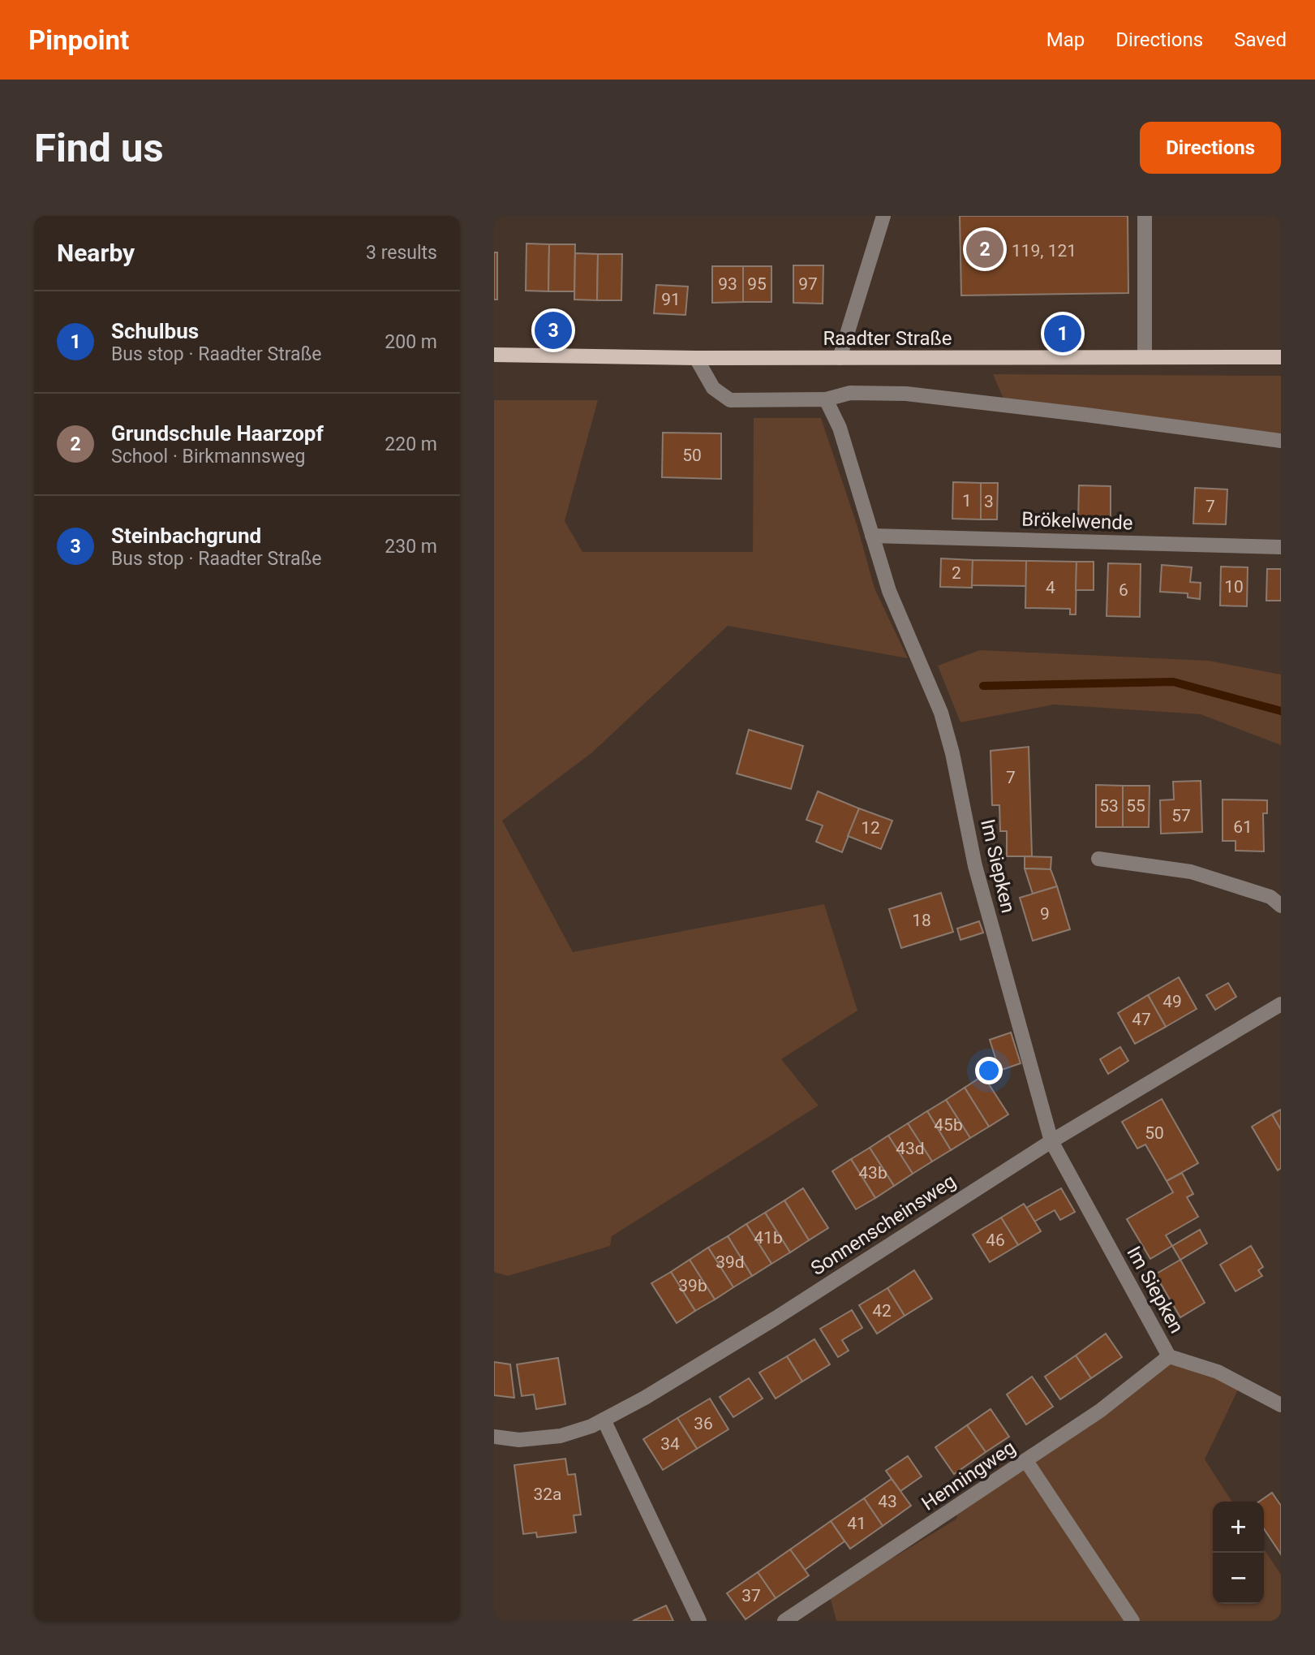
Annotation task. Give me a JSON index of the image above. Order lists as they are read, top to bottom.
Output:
{
  "streets": {
    "main road": ["Raadter Straße"],
    "street": [
      "Brökelwende",
      "Im Siepken",
      "Sonnenscheinsweg",
      "Henningweg"
    ]
  },
  "crossings": [
    ["Brökelwende", "Im Siepken"],
    ["Im Siepken", "Sonnenscheinsweg"],
    ["Im Siepken", "Henningweg"]
  ],
  "house_numbers": [
    "119, 121",
    "93",
    "95",
    "97",
    "91",
    "50",
    "1",
    "3",
    "7",
    "2",
    "10",
    "4",
    "6",
    "7",
    "53",
    "55",
    "57",
    "61",
    "12",
    "9",
    "18",
    "49",
    "47",
    "45b",
    "50",
    "43d",
    "43b",
    "41b",
    "46",
    "39d",
    "39b",
    "42",
    "36",
    "34",
    "32a",
    "43",
    "41",
    "37"
  ],
  "page": {
    "header": "Pinpoint",
    "nav": ["Map", "Directions", "Saved"],
    "buttons": "Directions",
    "title": "Find us",
    "heading": ["Nearby", "3 results"],
    "pins": ["2", "3", "1"],
    "list": [
      {
        "mark": "1",
        "name": "Schulbus",
        "note": "Bus stop · Raadter Straße",
        "value": "200 m"
      },
      {
        "mark": "2",
        "name": "Grundschule Haarzopf",
        "note": "School · Birkmannsweg",
        "value": "220 m"
      },
      {
        "mark": "3",
        "name": "Steinbachgrund",
        "note": "Bus stop · Raadter Straße",
        "value": "230 m"
      }
    ],
    "map_buttons": ["+", "−"]
  }
}
